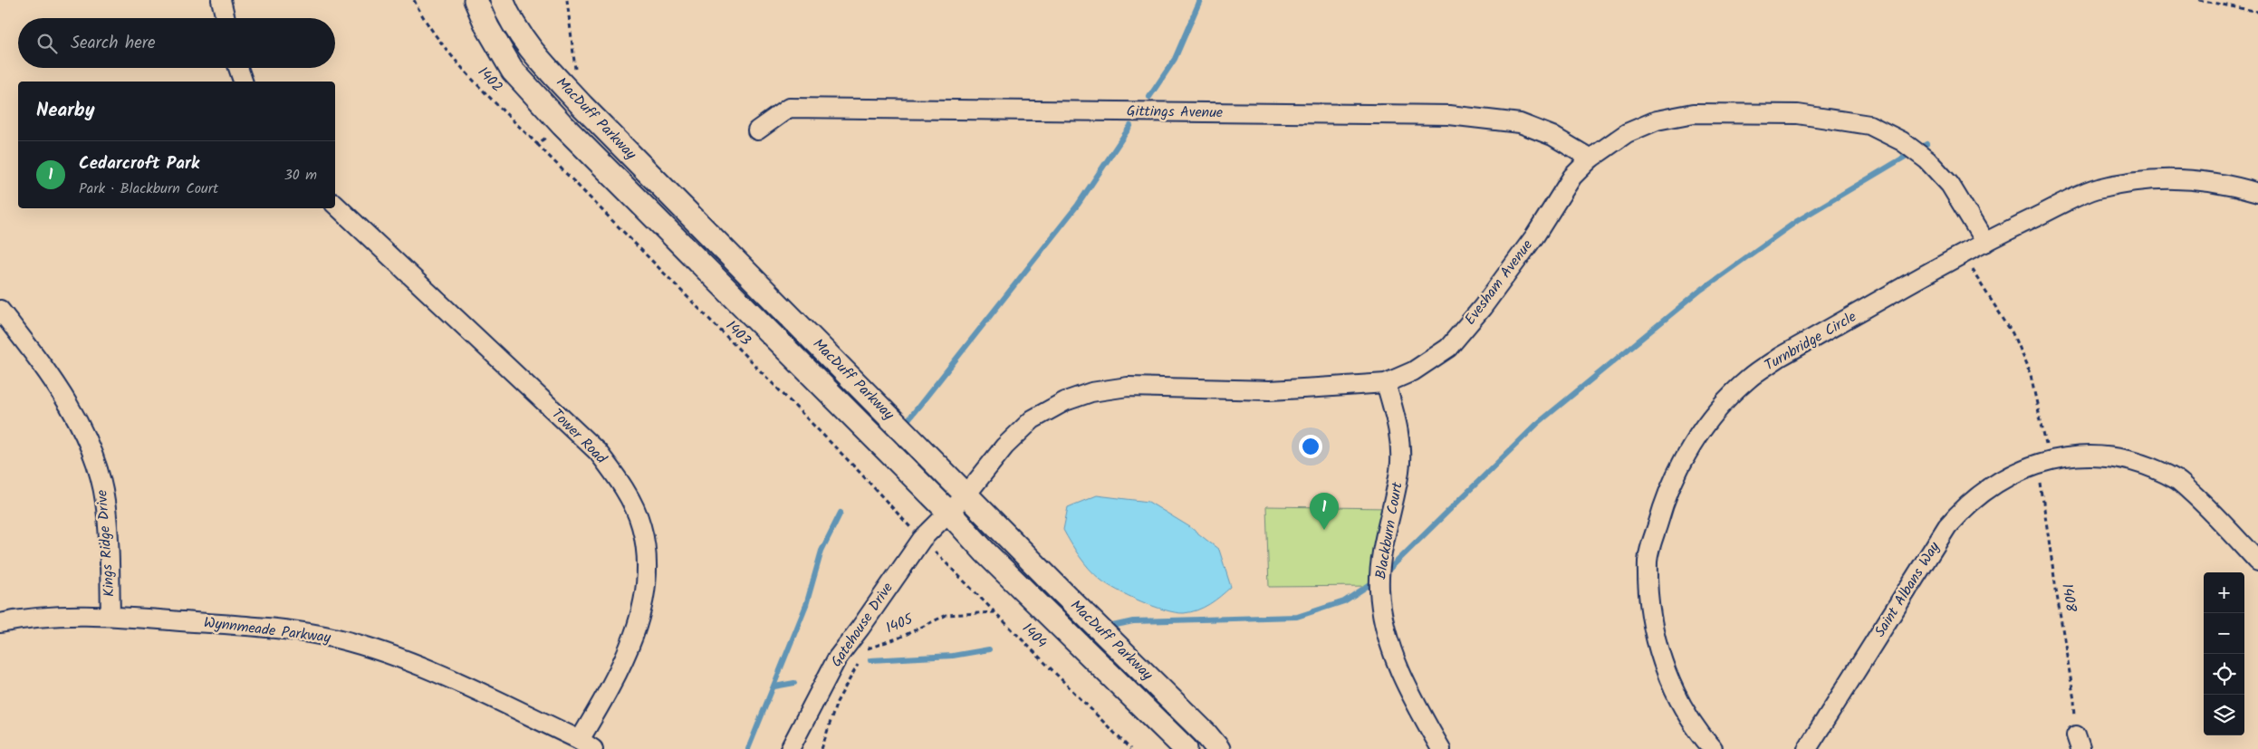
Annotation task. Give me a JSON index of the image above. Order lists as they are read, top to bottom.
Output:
{
  "streets": {
    "street": [
      "Gittings Avenue",
      "MacDuff Parkway",
      "Evesham Avenue",
      "Turnbridge Circle",
      "Tower Road",
      "Blackburn Court",
      "Kings Ridge Drive",
      "Saint Albans Way",
      "Gatehouse Drive",
      "Wynnmeade Parkway"
    ],
    "path": [
      "1402",
      "1403",
      "1408",
      "1405",
      "1404"
    ]
  },
  "crossings": [
    ["1402", "1403"],
    ["Gittings Avenue", "Evesham Avenue"],
    ["MacDuff Parkway", "Evesham Avenue"],
    ["MacDuff Parkway", "Gatehouse Drive"],
    ["Evesham Avenue", "Turnbridge Circle"],
    ["Evesham Avenue", "Blackburn Court"],
    ["Evesham Avenue", "Gatehouse Drive"],
    ["1403", "Gatehouse Drive"],
    ["1403", "1404"],
    ["Turnbridge Circle", "1408"],
    ["Tower Road", "Wynnmeade Parkway"],
    ["Kings Ridge Drive", "Wynnmeade Parkway"],
    ["Saint Albans Way", "1408"],
    ["1405", "1404"],
    ["Gatehouse Drive", "1404"]
  ],
  "page": {
    "search": "Search here",
    "heading": "Nearby",
    "list": [
      {
        "mark": "1",
        "name": "Cedarcroft Park",
        "note": "Park · Blackburn Court",
        "value": "30 m"
      }
    ],
    "pins": "1",
    "map_buttons": ["+", "−"]
  }
}
